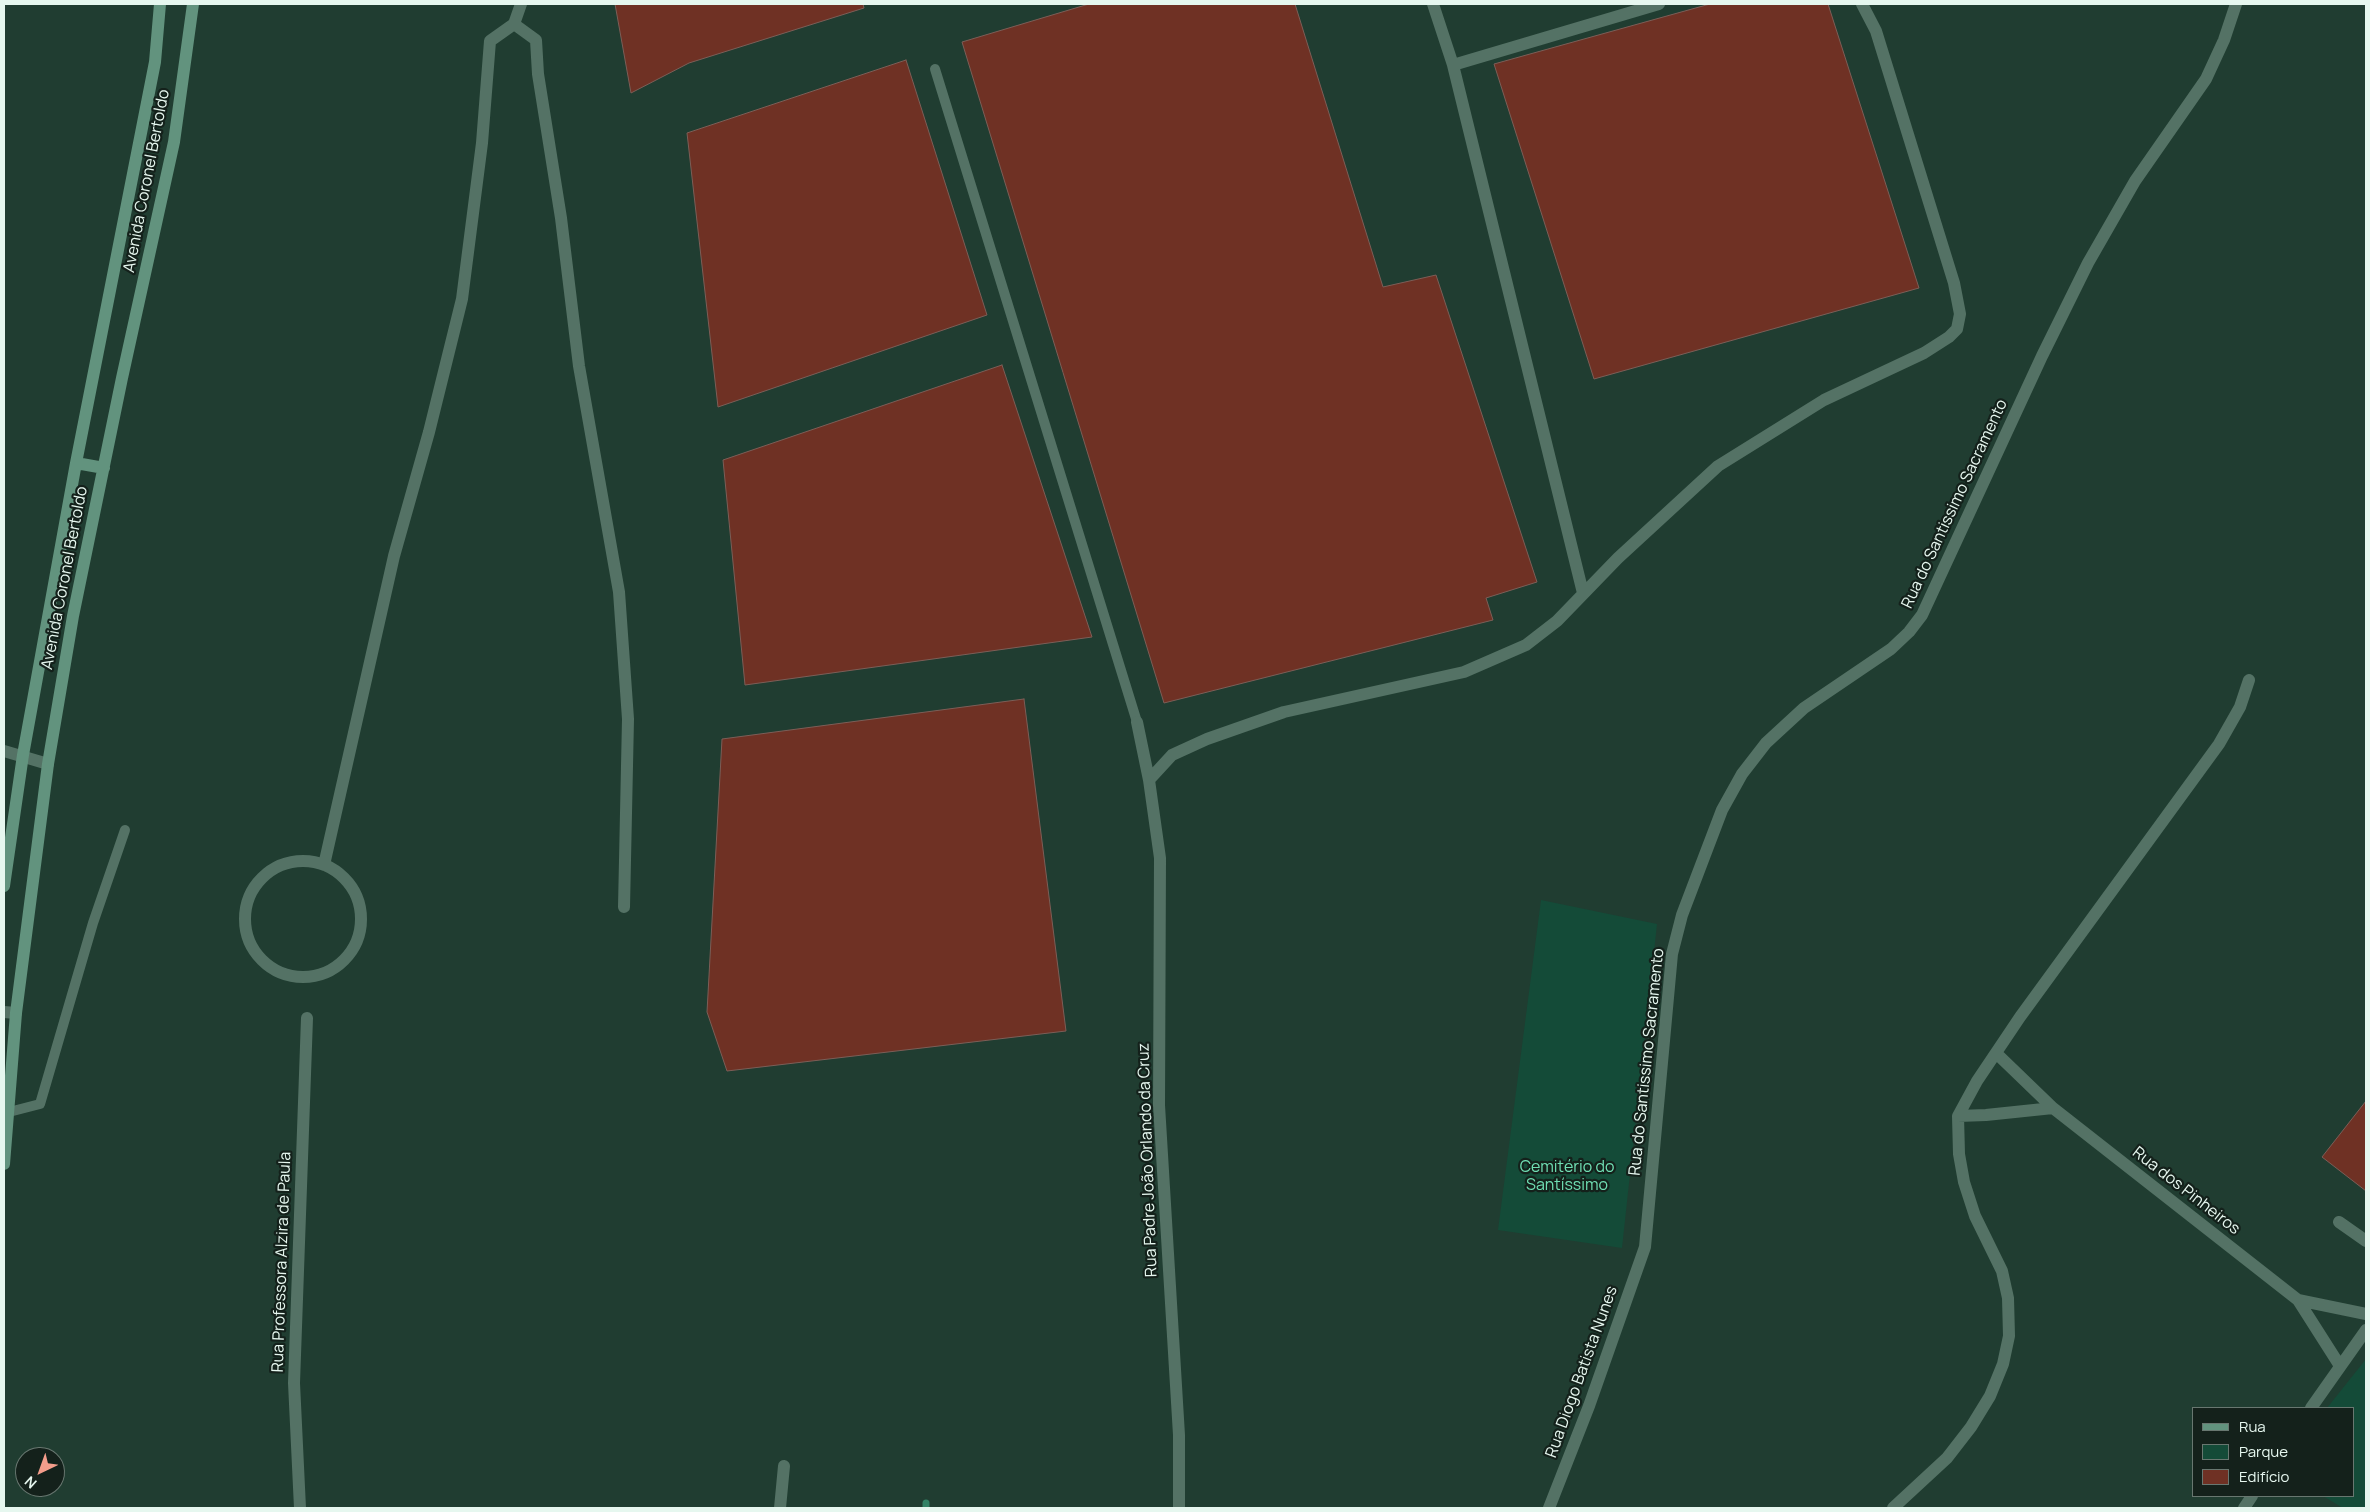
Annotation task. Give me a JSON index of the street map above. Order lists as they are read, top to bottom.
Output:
{
  "streets": {
    "street": [
      "Avenida Coronel Bertoldo",
      "Rua do Santissimo Sacramento",
      "Rua Padre João Orlando da Cruz",
      "Rua dos Pinheiros",
      "Rua Professora Alzira de Paula",
      "Rua Diogo Batista Nunes"
    ]
  },
  "crossings": [
    ["Rua do Santissimo Sacramento", "Rua Diogo Batista Nunes"]
  ],
  "parks": ["Cemitério do Santíssimo"],
  "legend": ["Rua", "Parque", "Edifício"],
  "north": "bottom left"
}
